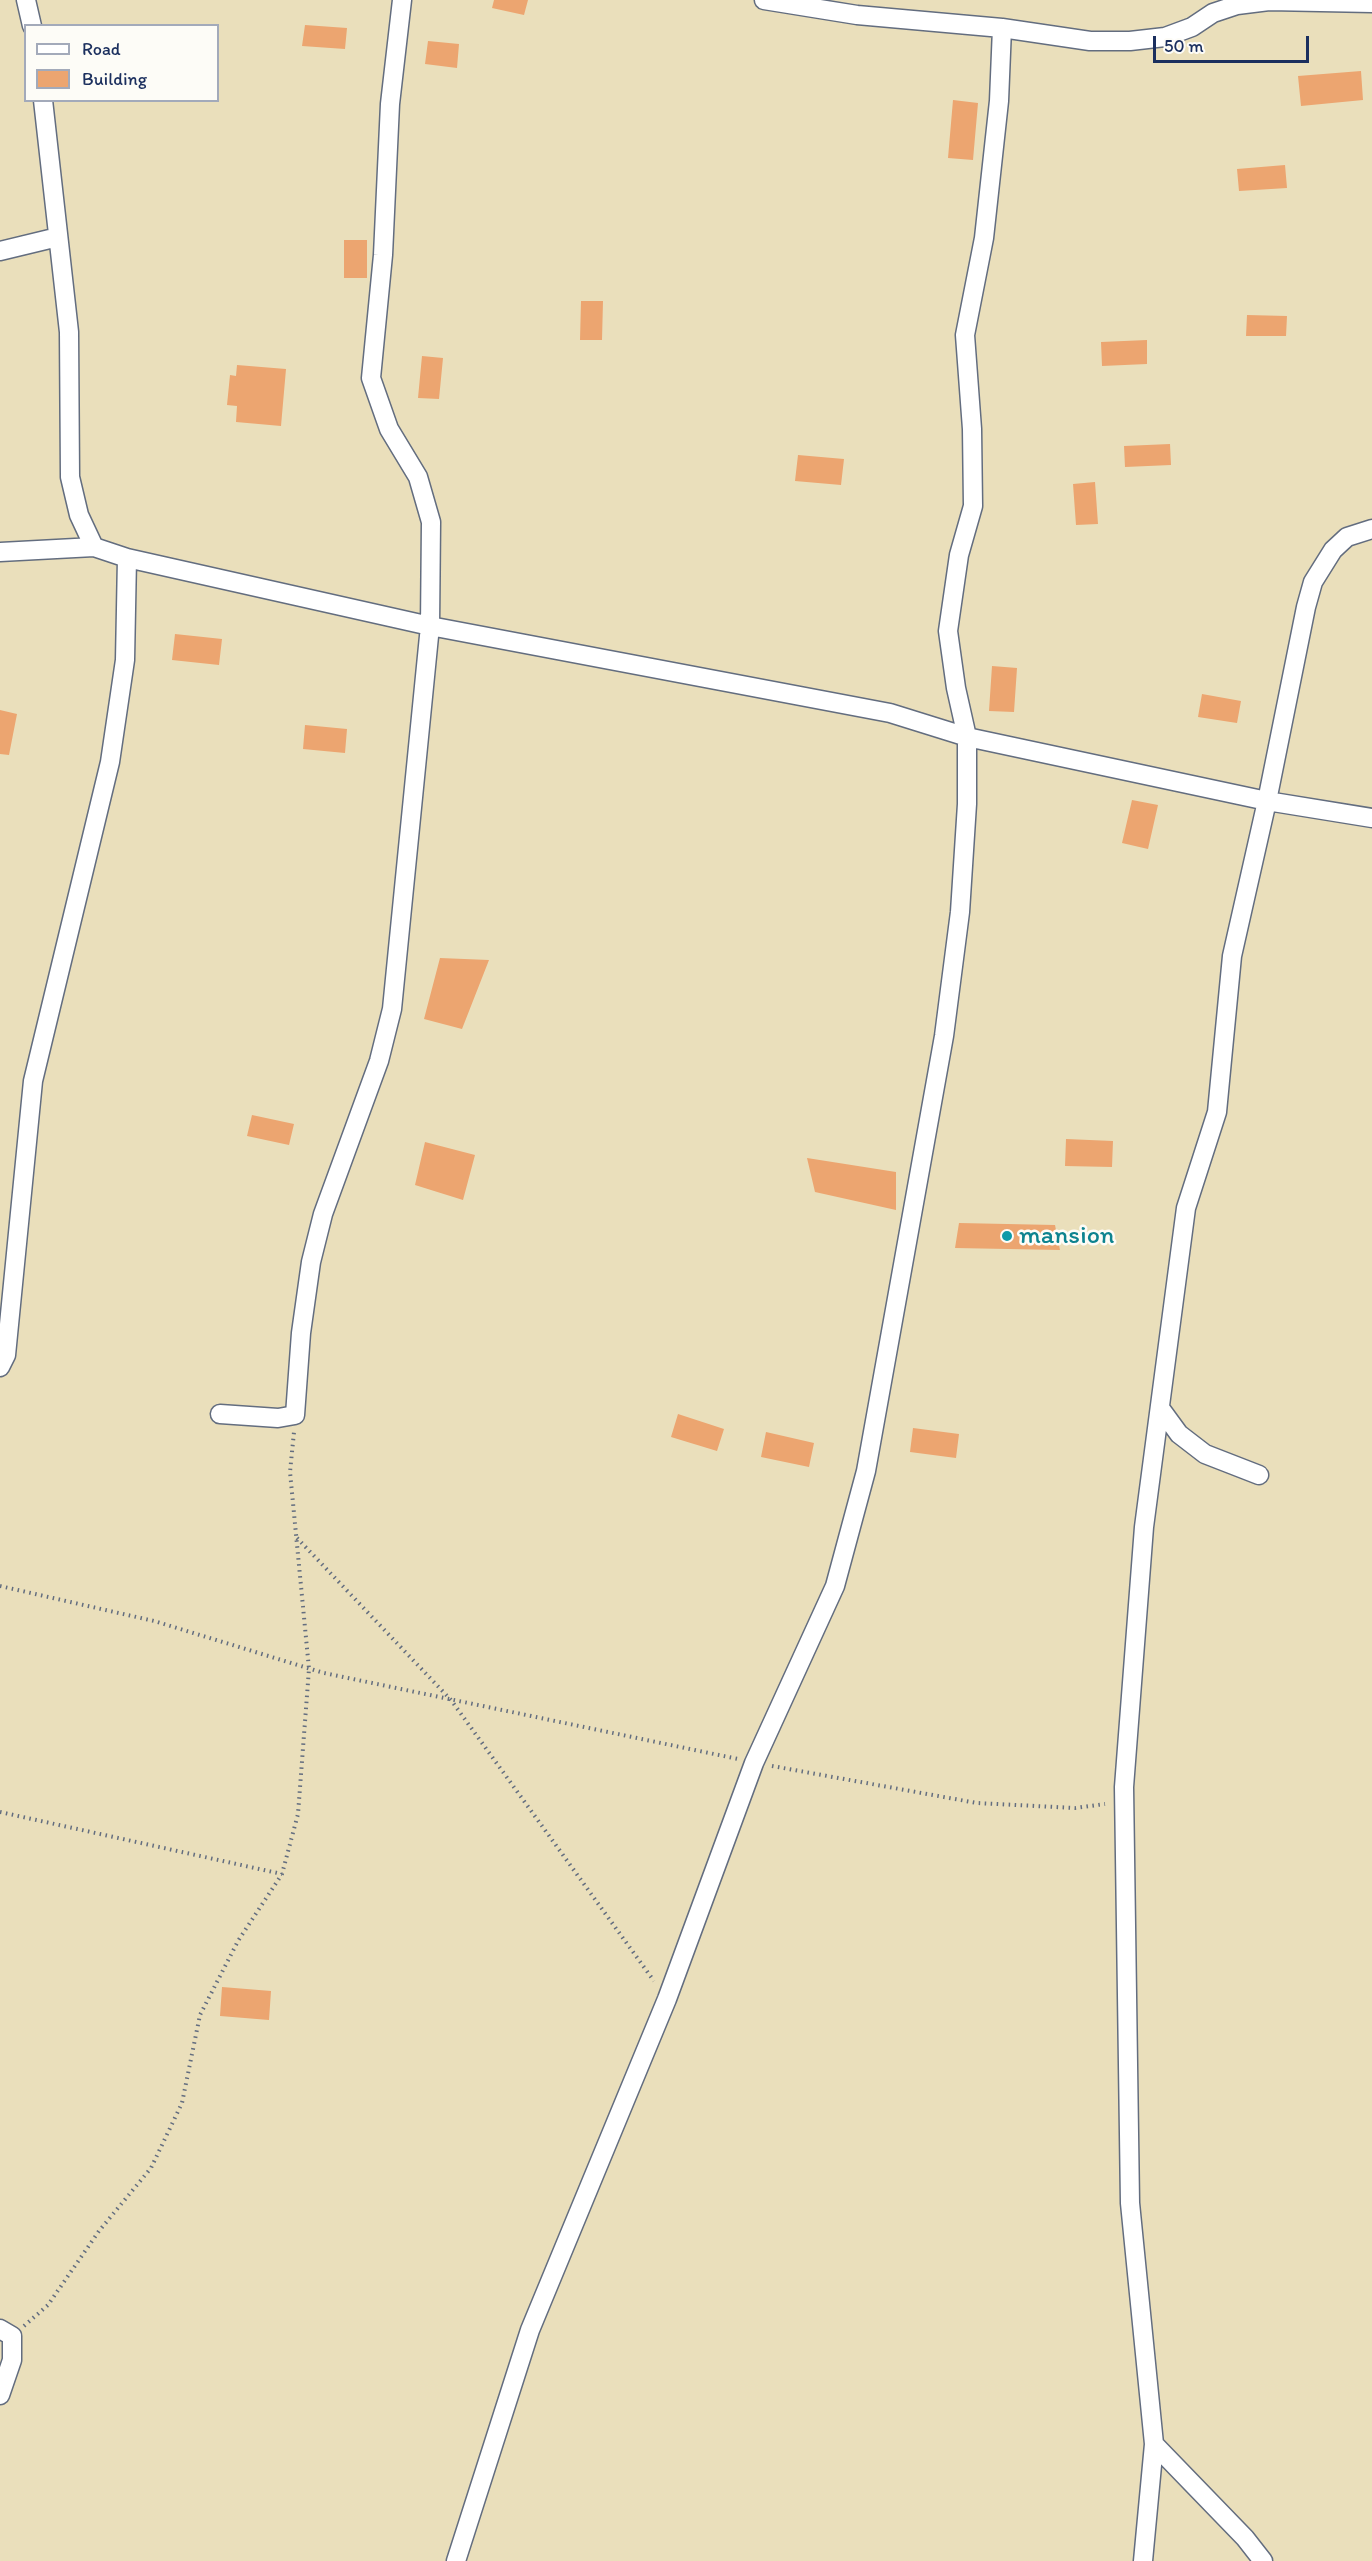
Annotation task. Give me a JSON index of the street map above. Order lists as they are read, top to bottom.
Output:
{
  "places": ["mansion"],
  "legend": ["Road", "Building"],
  "scale_bar": "50 m"
}
